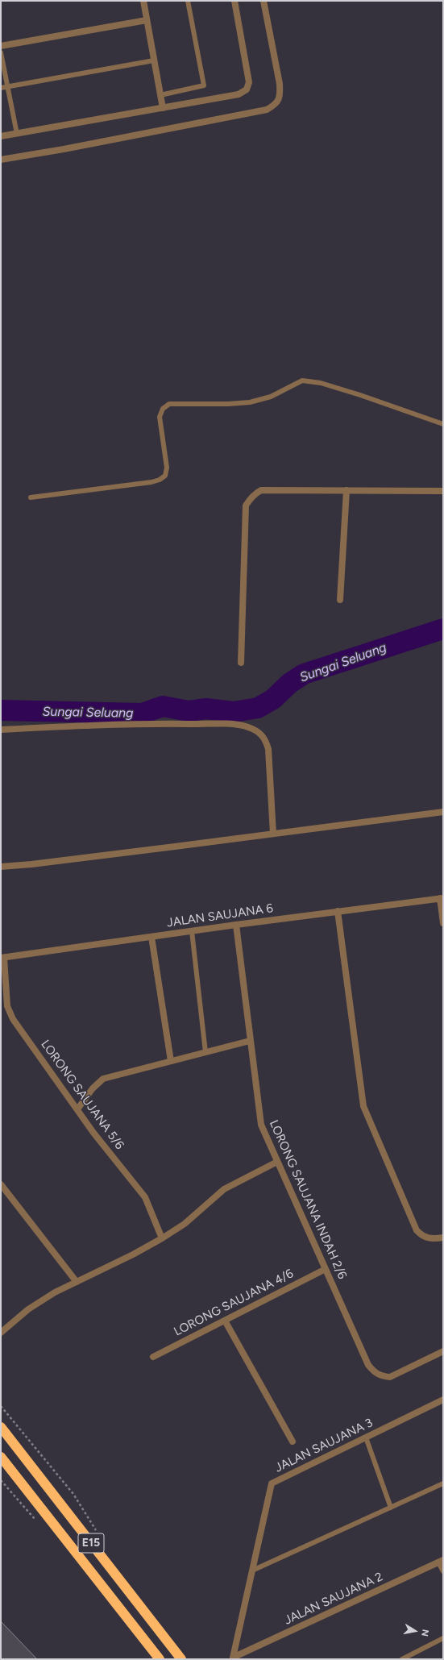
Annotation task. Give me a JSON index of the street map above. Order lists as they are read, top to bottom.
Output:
{
  "streets": {
    "highway": ["E15"],
    "street": [
      "JALAN SAUJANA 6",
      "LORONG SAUJANA 5/6",
      "LORONG SAUJANA INDAH 2/6",
      "LORONG SAUJANA 4/6",
      "JALAN SAUJANA 3",
      "JALAN SAUJANA 2"
    ]
  },
  "crossings": [
    ["JALAN SAUJANA 6", "LORONG SAUJANA 5/6"],
    ["JALAN SAUJANA 6", "LORONG SAUJANA INDAH 2/6"],
    ["LORONG SAUJANA INDAH 2/6", "LORONG SAUJANA 4/6"],
    ["JALAN SAUJANA 3", "JALAN SAUJANA 2"]
  ],
  "water": ["Sungai Seluang"],
  "north": "right"
}
